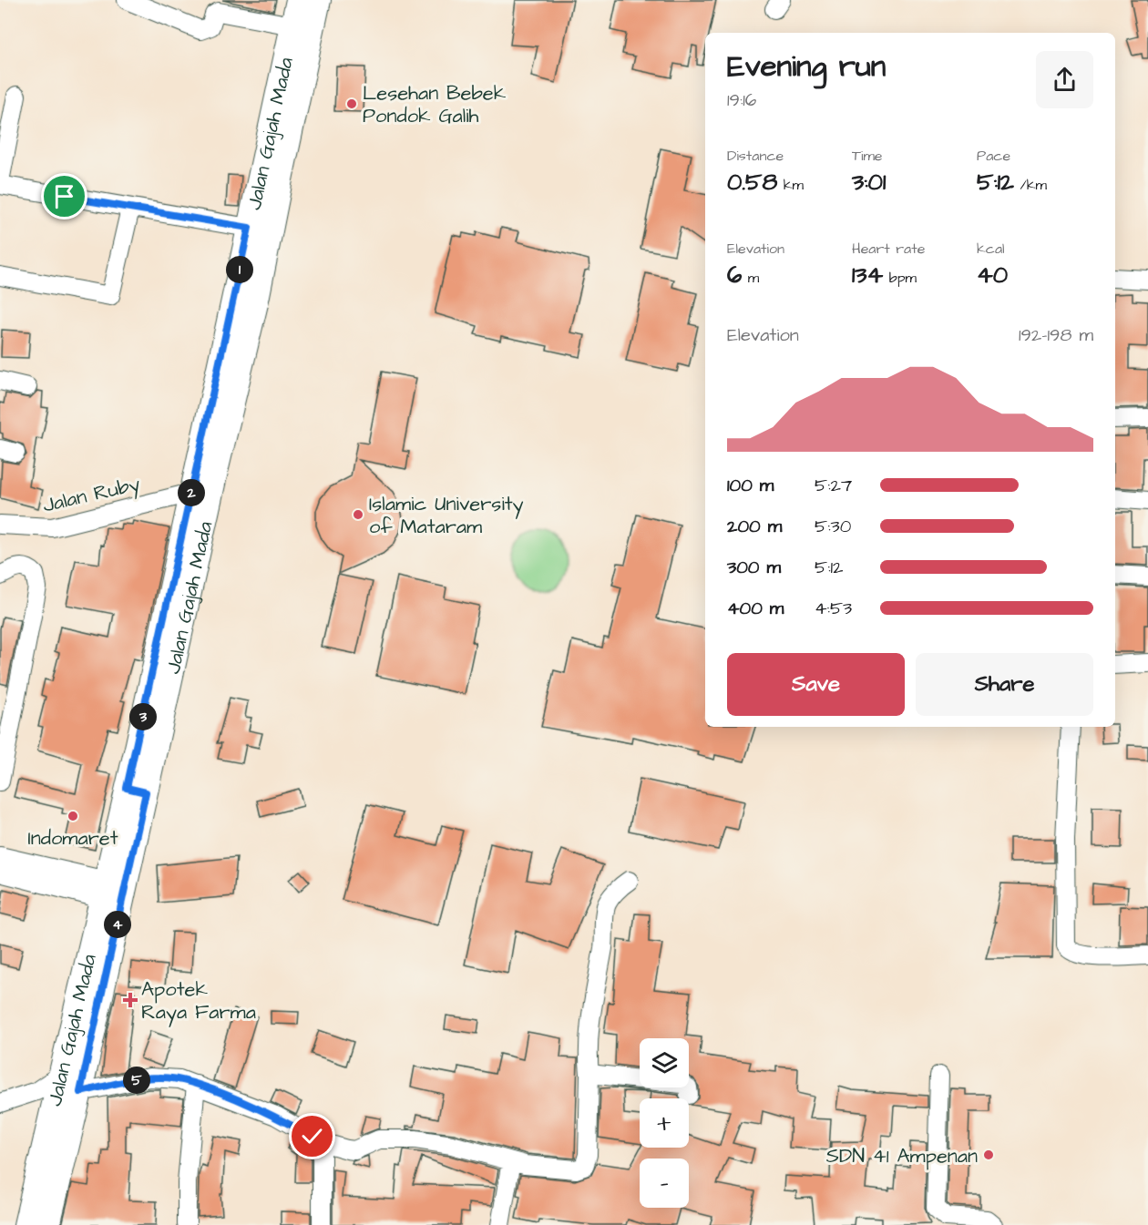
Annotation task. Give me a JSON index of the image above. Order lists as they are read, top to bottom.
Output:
{
  "streets": {
    "main road": ["Jalan Gajah Mada"],
    "street": ["Jalan Ruby"]
  },
  "crossings": [
    ["Jalan Gajah Mada", "Jalan Ruby"]
  ],
  "places": {
    "other": [
      "Lesehan Bebek Pondok Galih",
      "Islamic University of Mataram",
      "Indomaret",
      "SDN 41 Ampenan"
    ],
    "health": ["Apotek Raya Farma"]
  },
  "page": {
    "heading": ["Evening run", "19:16"],
    "stats": [
      ["Distance", "0.58 km"],
      ["Time", "3:01"],
      ["Pace", "5:12 /km"],
      ["Elevation", "6 m"],
      ["Heart rate", "134 bpm"],
      ["kcal", "40"]
    ],
    "pins": [
      "1",
      "2",
      "3",
      "4",
      "5"
    ],
    "chart": ["Elevation", "192–198 m"],
    "list": [
      {
        "name": "100 m",
        "note": "5:27"
      },
      {
        "name": "200 m",
        "note": "5:30"
      },
      {
        "name": "300 m",
        "note": "5:12"
      },
      {
        "name": "400 m",
        "note": "4:53"
      }
    ],
    "buttons": ["Save", "Share"],
    "map_buttons": ["+", "−"]
  }
}
